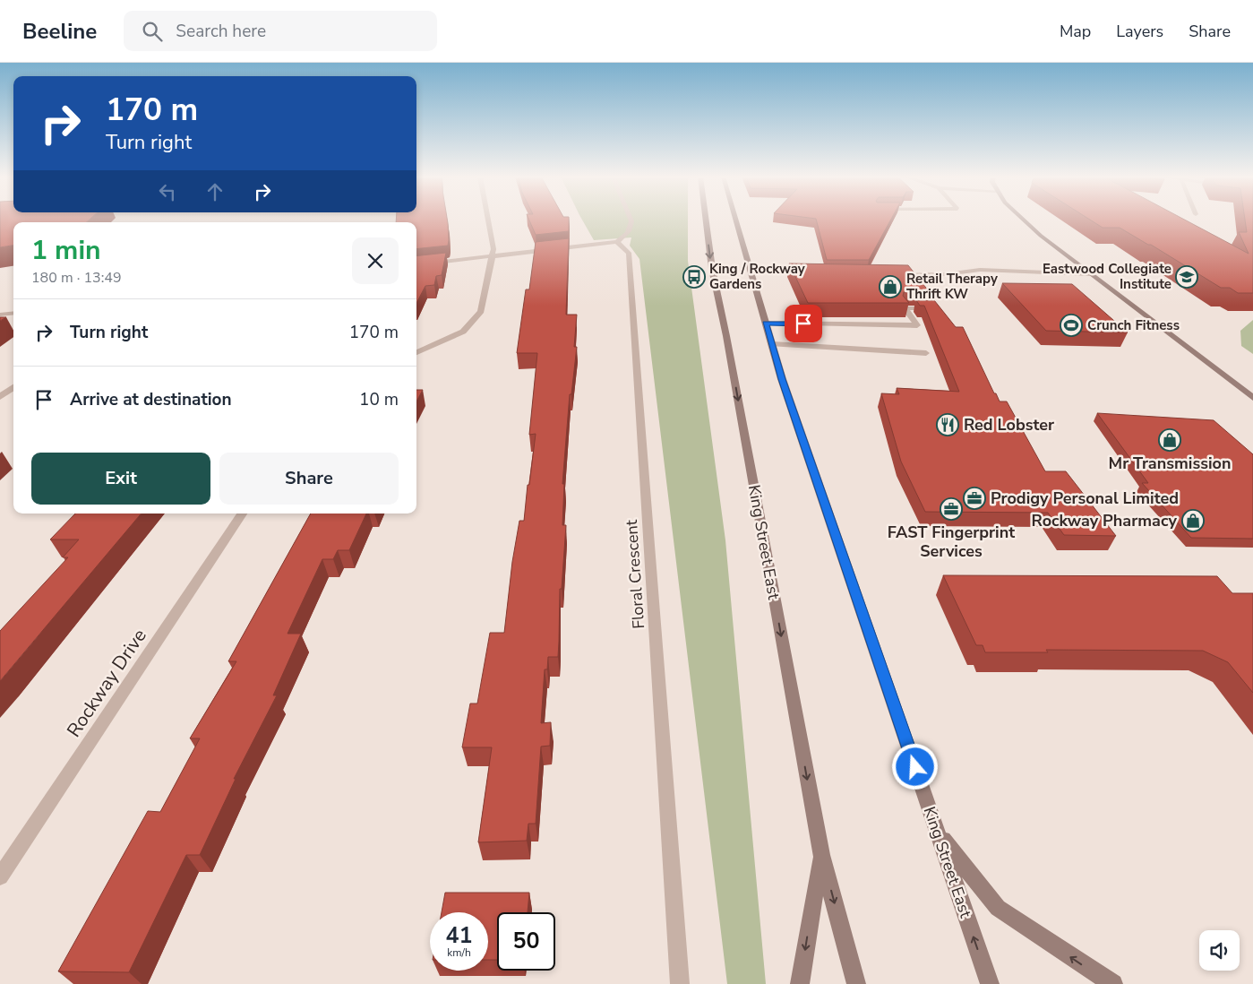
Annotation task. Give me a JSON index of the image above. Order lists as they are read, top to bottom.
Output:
{
  "streets": {
    "main road": ["King Street East"],
    "street": ["Floral Crescent", "Rockway Drive"]
  },
  "places": {
    "bus stop": ["King / Rockway Gardens"],
    "school or university": ["Eastwood Collegiate Institute"],
    "shop": ["Retail Therapy Thrift KW", "Mr Transmission", "Rockway Pharmacy"],
    "sports": ["Crunch Fitness"],
    "restaurant": ["Red Lobster"],
    "office": ["Prodigy Personal Limited", "FAST Fingerprint Services"]
  },
  "page": {
    "header": "Beeline",
    "search": "Search here",
    "nav": ["Map", "Layers", "Share"],
    "turn": ["170 m", "Turn right"],
    "heading": ["1 min", "180 m · 13:49"],
    "list": [
      {
        "name": "Turn right",
        "value": "170 m"
      },
      {
        "name": "Arrive at destination",
        "value": "10 m"
      }
    ],
    "buttons": ["Exit", "Share"],
    "speed": "41 km/h",
    "limit": "50"
  }
}
